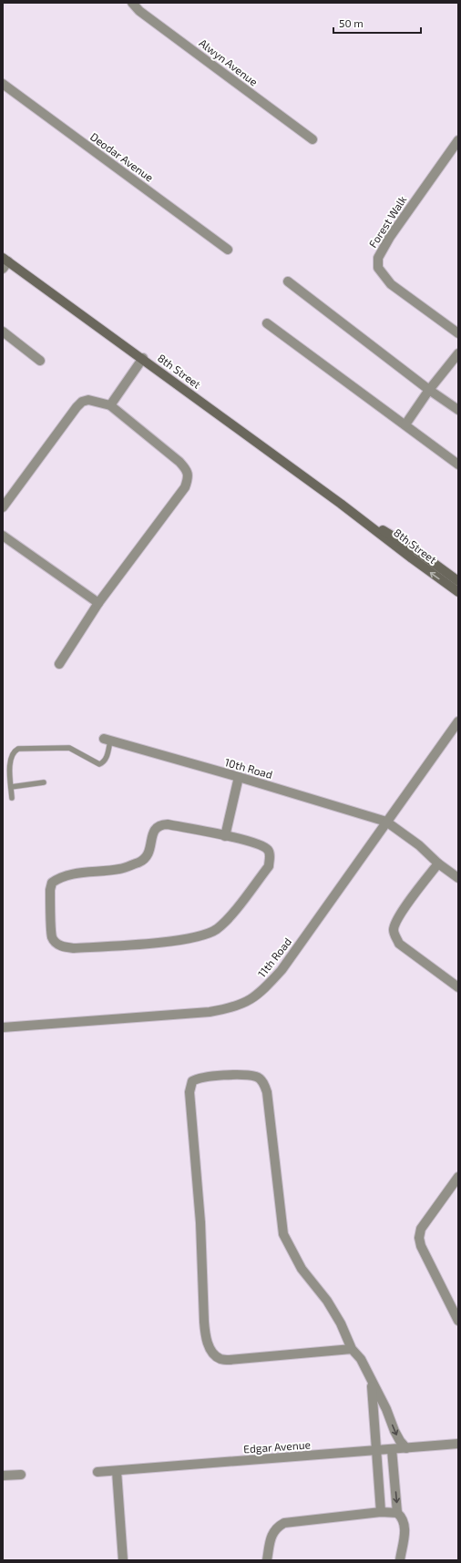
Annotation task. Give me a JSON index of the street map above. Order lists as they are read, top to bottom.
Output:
{
  "streets": {
    "street": [
      "Alwyn Avenue",
      "Deodar Avenue",
      "Forest Walk",
      "8th Street",
      "10th Road",
      "11th Road",
      "Edgar Avenue"
    ]
  },
  "crossings": [
    ["10th Road", "11th Road"]
  ],
  "scale_bar": "50 m"
}
